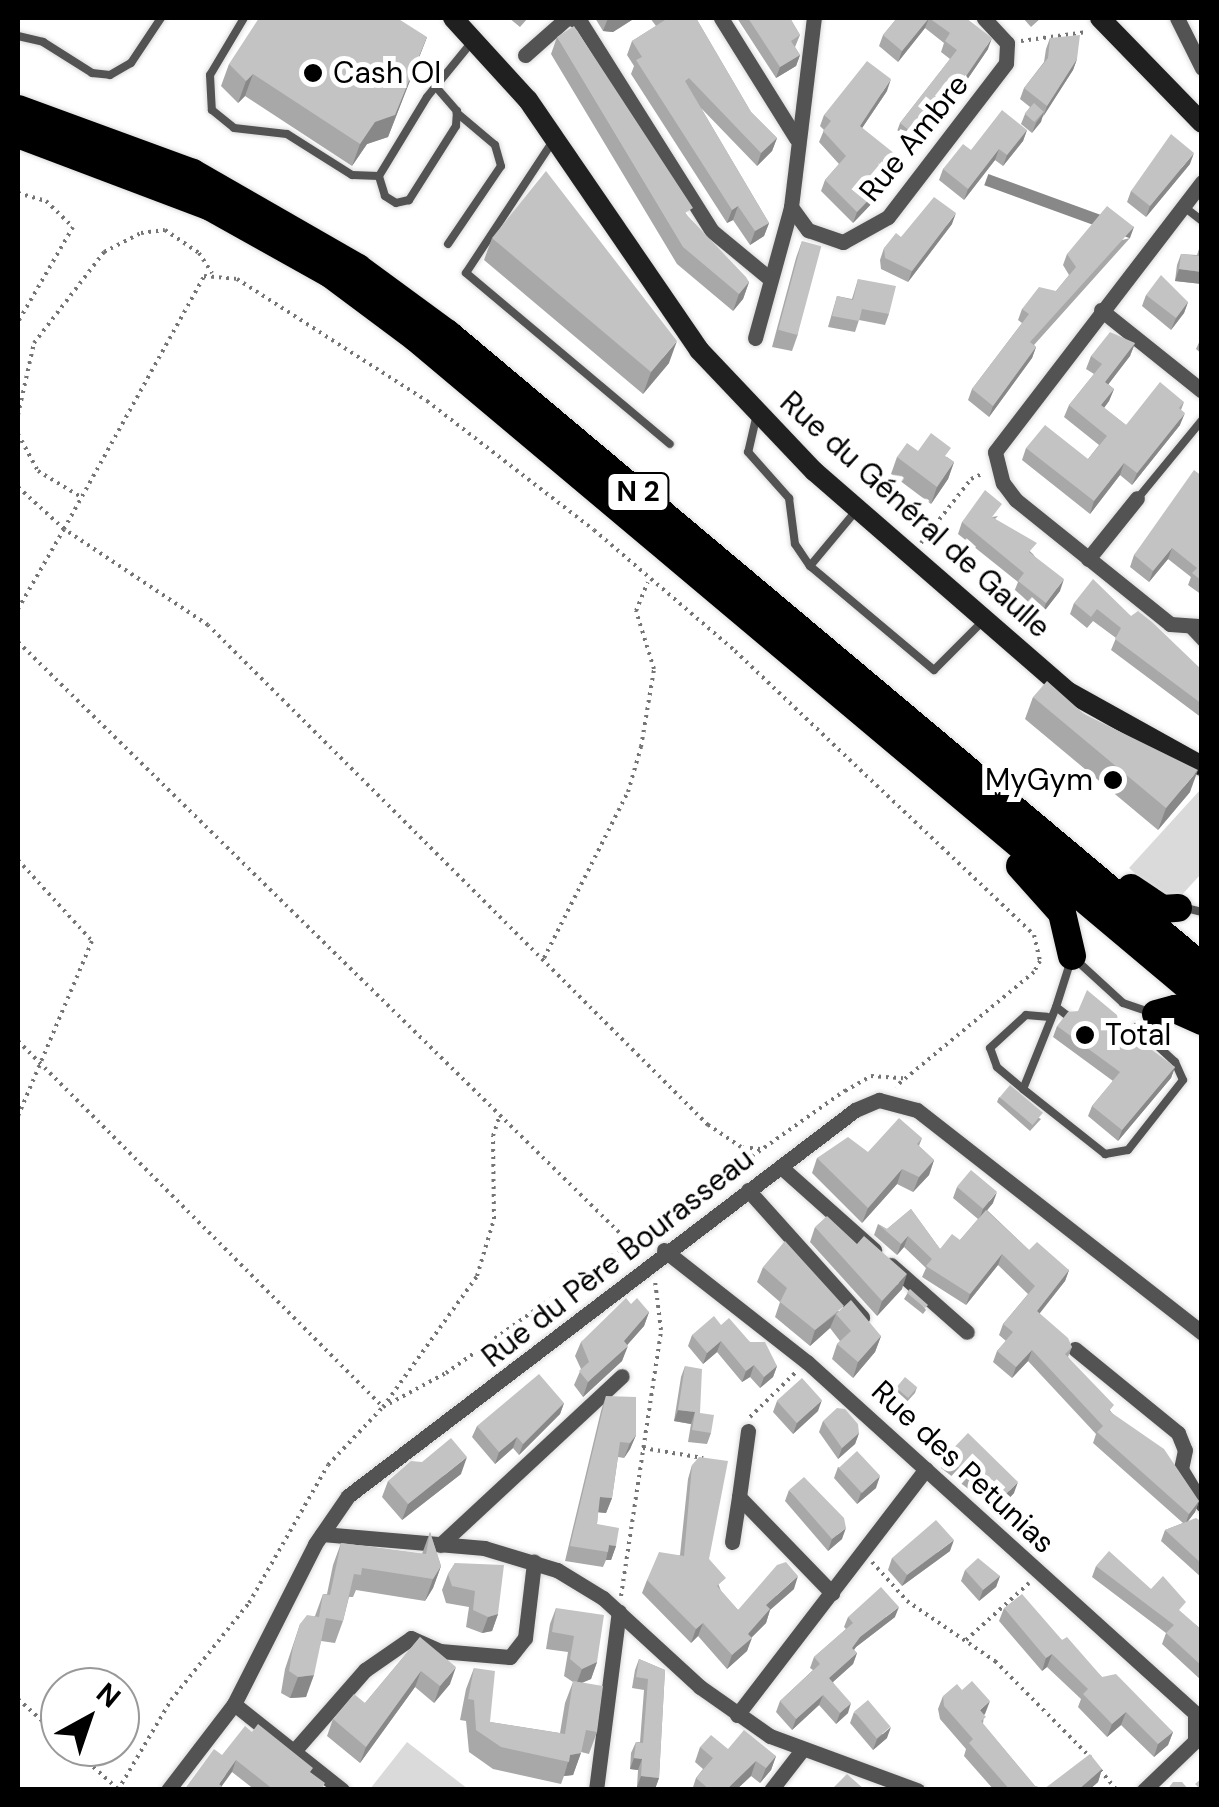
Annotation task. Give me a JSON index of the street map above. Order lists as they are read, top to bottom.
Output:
{
  "streets": {
    "highway": ["N 2"],
    "street": [
      "Rue Ambre",
      "Rue du Général de Gaulle",
      "Rue du Père Bourasseau",
      "Rue des Petunias"
    ]
  },
  "crossings": [
    ["Rue du Père Bourasseau", "Rue des Petunias"]
  ],
  "places": ["Cash OI", "MyGym", "Total"],
  "north": "top right"
}
